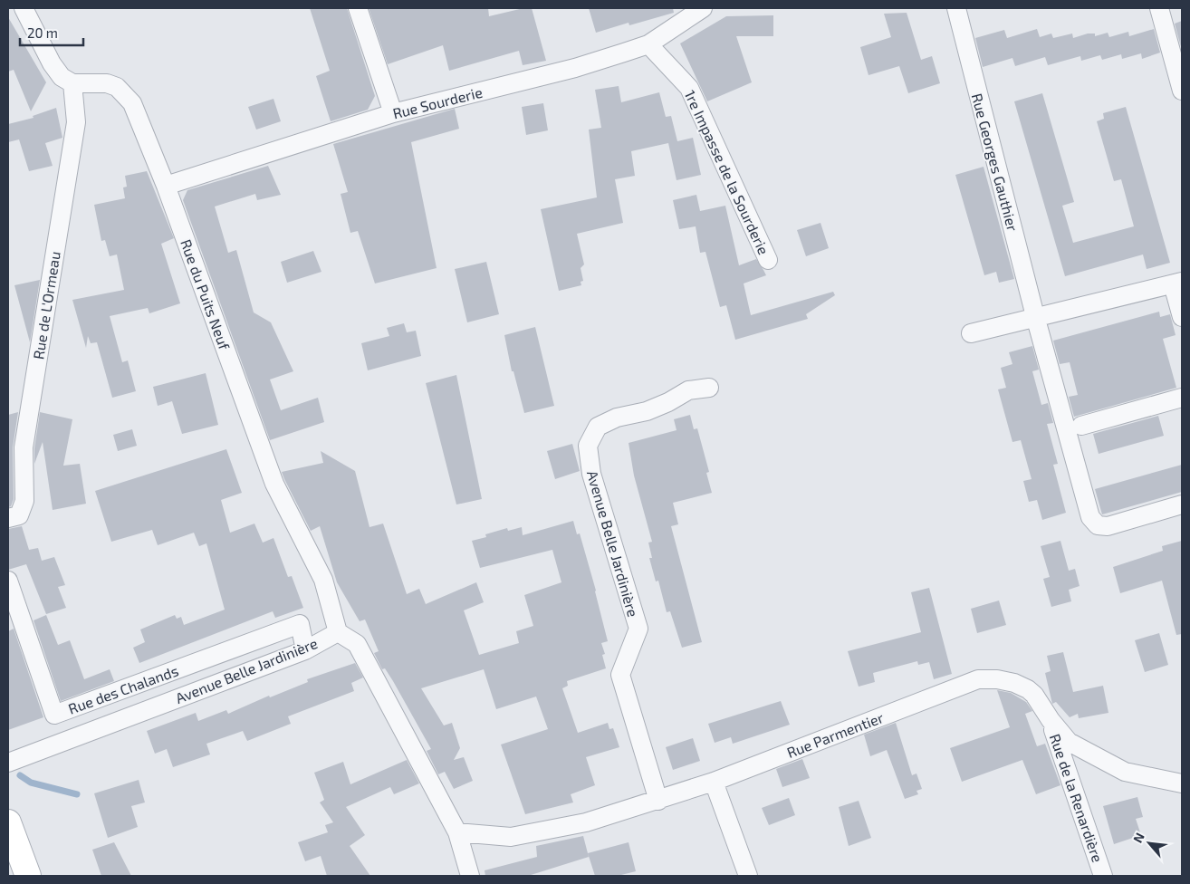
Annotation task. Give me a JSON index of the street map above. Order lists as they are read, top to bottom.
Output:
{
  "streets": {
    "street": [
      "Rue Sourderie",
      "Rue Georges Gauthier",
      "1re Impasse de la Sourderie",
      "Rue du Puits Neuf",
      "Rue de L'Ormeau",
      "Avenue Belle Jardinière",
      "Rue des Chalands",
      "Rue Parmentier",
      "Rue de la Renardière"
    ]
  },
  "crossings": [
    ["Rue Sourderie", "1re Impasse de la Sourderie"],
    ["Rue Sourderie", "Rue du Puits Neuf"],
    ["Rue du Puits Neuf", "Rue de L'Ormeau"],
    ["Rue du Puits Neuf", "Avenue Belle Jardinière"],
    ["Avenue Belle Jardinière", "Rue des Chalands"],
    ["Avenue Belle Jardinière", "Rue Parmentier"],
    ["Rue Parmentier", "Rue de la Renardière"]
  ],
  "scale_bar": "20 m",
  "north": "top left"
}
